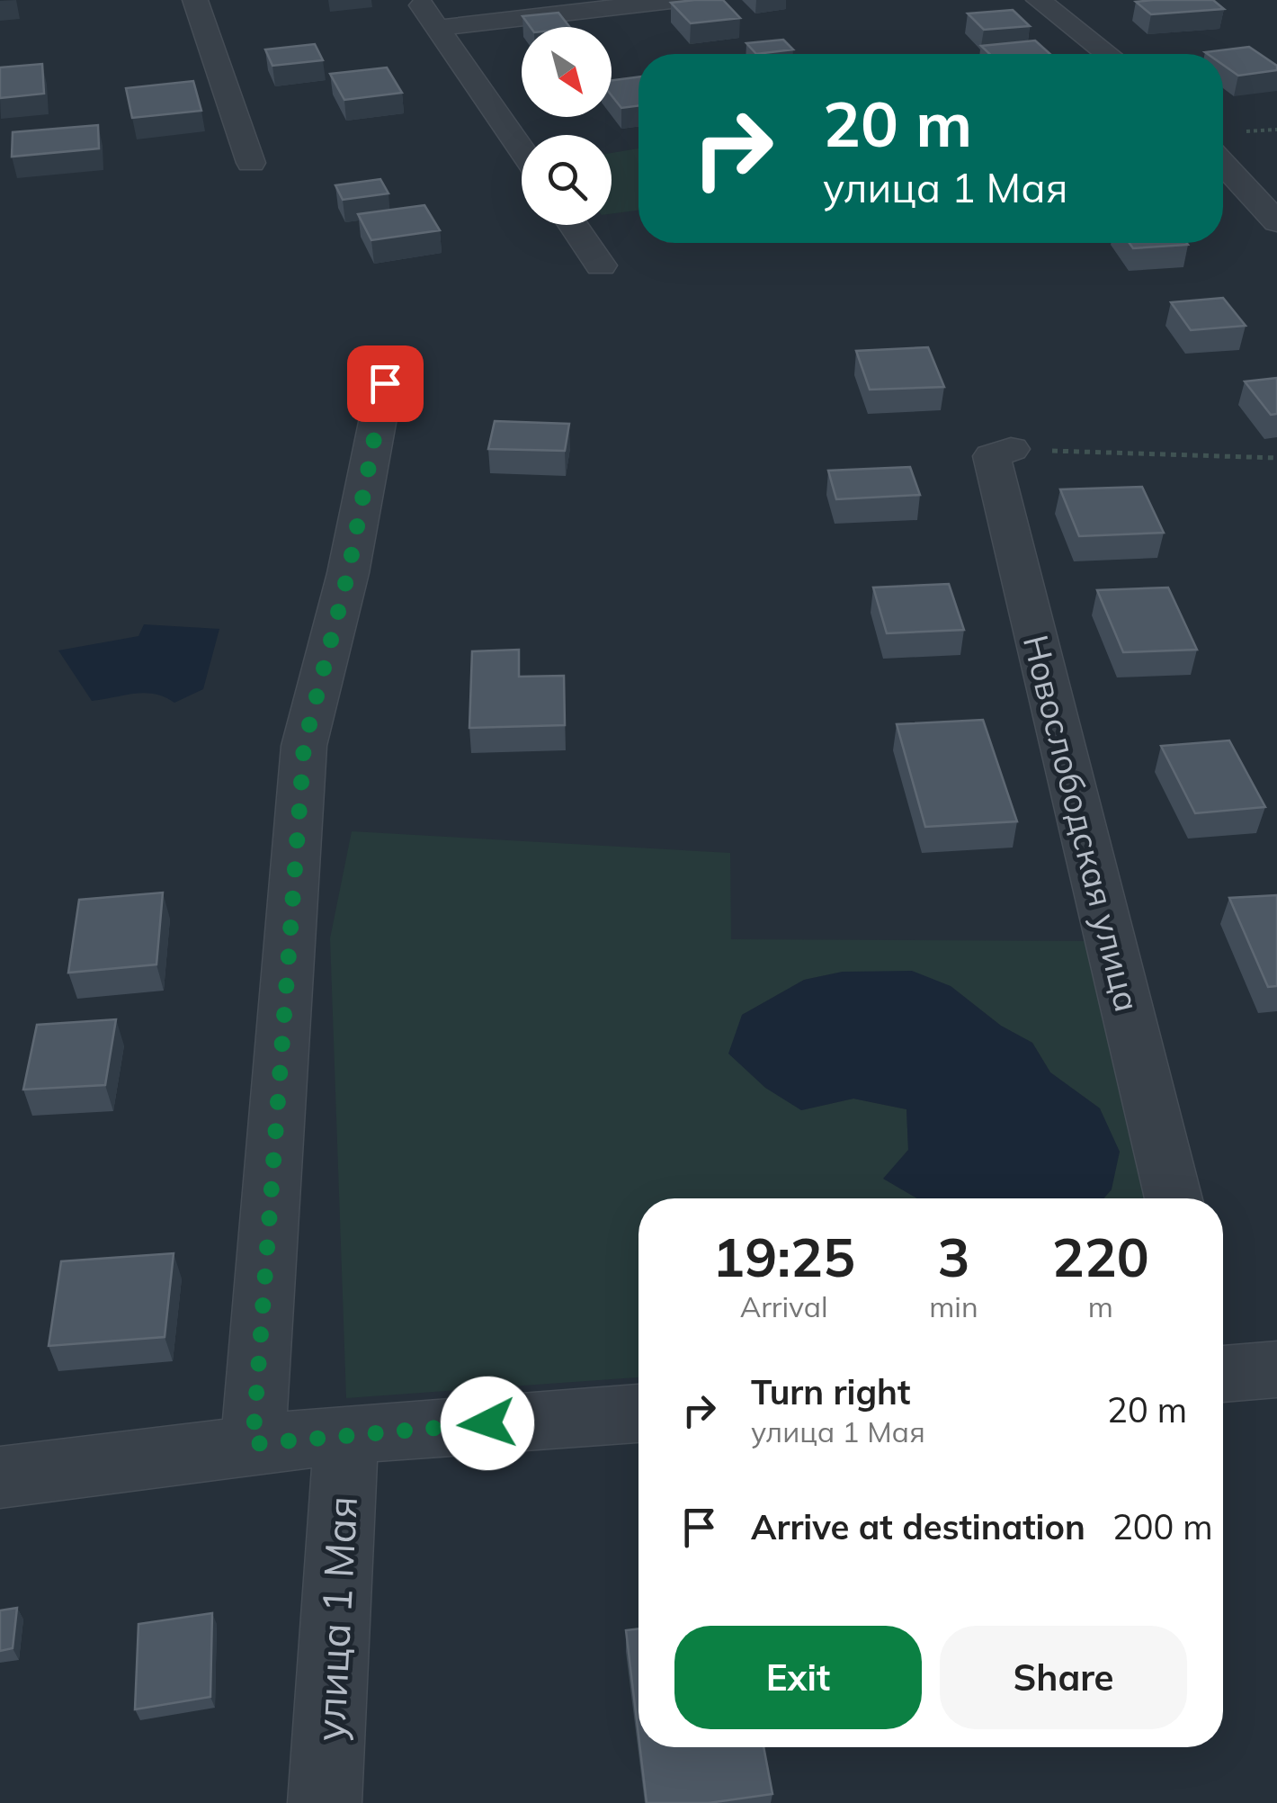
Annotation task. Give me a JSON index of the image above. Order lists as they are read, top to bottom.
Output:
{
  "streets": {
    "street": ["Новослободская улица", "улица 1 Мая"]
  },
  "north": "bottom right",
  "page": {
    "turn": ["20 m", "улица 1 Мая"],
    "eta": [
      "19:25",
      "Arrival",
      "3",
      "min",
      "220",
      "m"
    ],
    "list": [
      {
        "name": "Turn right",
        "note": "улица 1 Мая",
        "value": "20 m"
      },
      {
        "name": "Arrive at destination",
        "value": "200 m"
      }
    ],
    "buttons": ["Exit", "Share"]
  }
}
